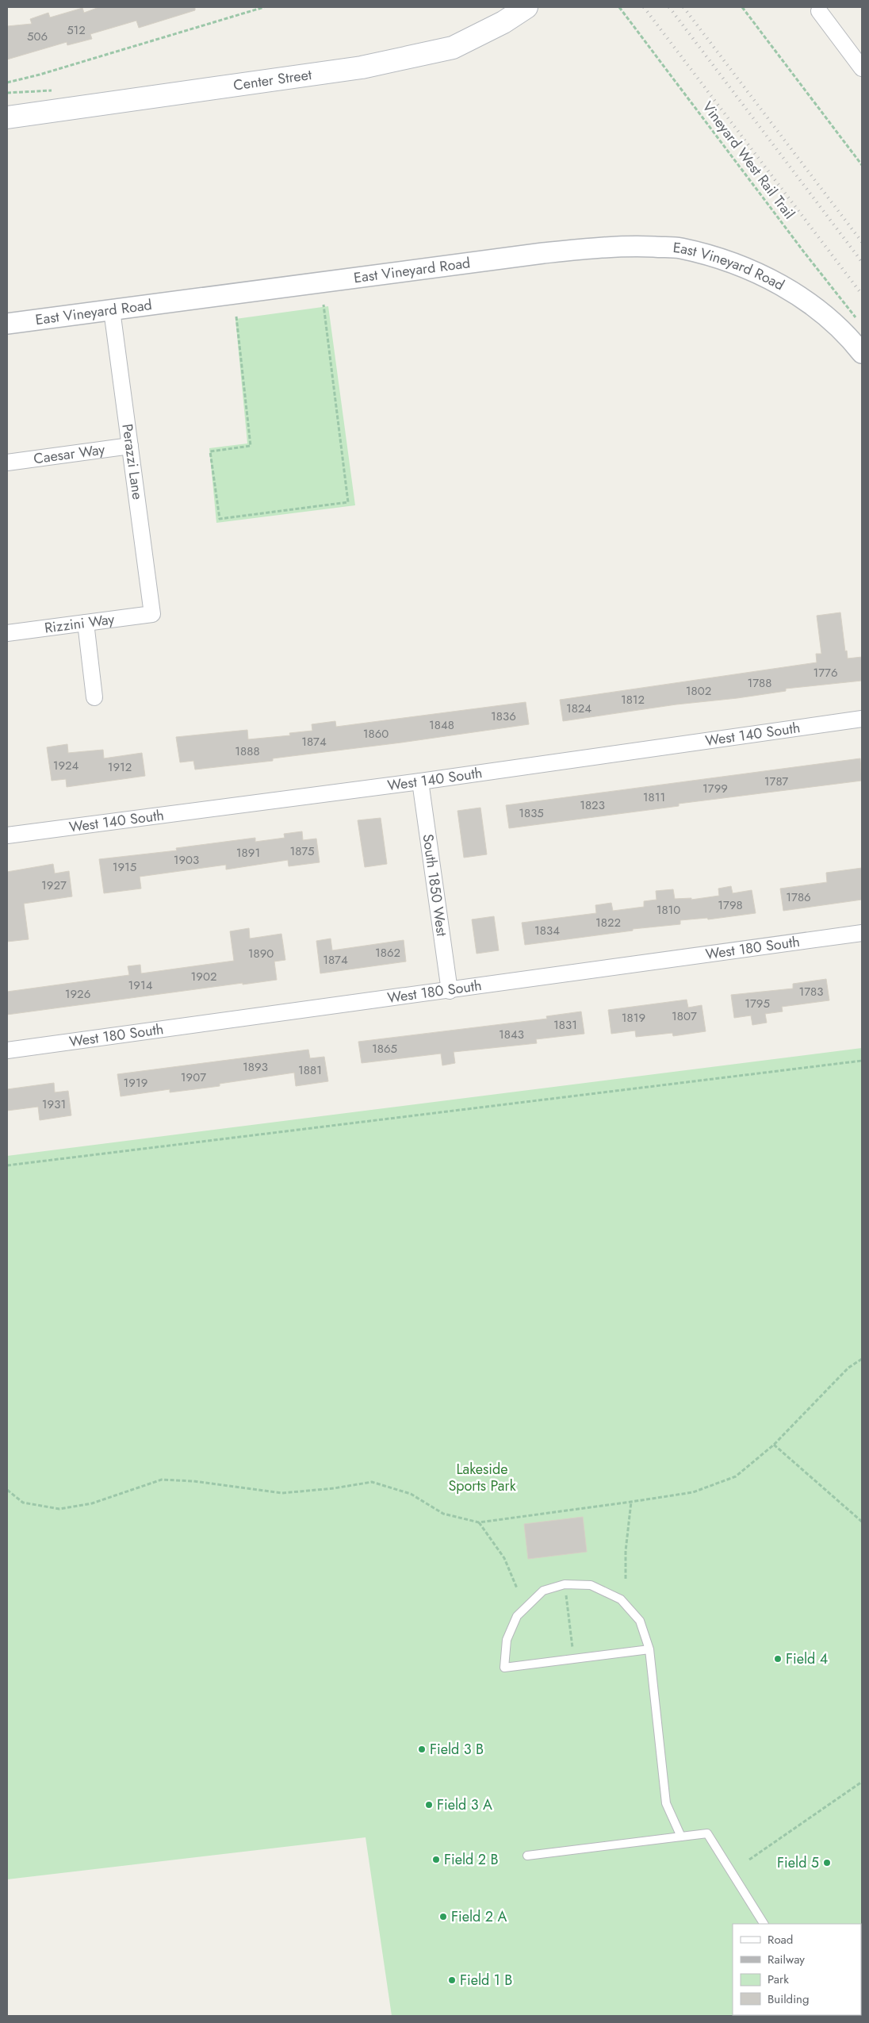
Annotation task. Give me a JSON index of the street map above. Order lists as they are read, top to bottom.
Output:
{
  "streets": {
    "main road": ["Center Street"],
    "street": [
      "East Vineyard Road",
      "Caesar Way",
      "Perazzi Lane",
      "Rizzini Way",
      "West 140 South",
      "South 1850 West",
      "West 180 South"
    ],
    "path": ["Vineyard West Rail Trail"]
  },
  "crossings": [
    ["East Vineyard Road", "Perazzi Lane"],
    ["Caesar Way", "Perazzi Lane"],
    ["Perazzi Lane", "Rizzini Way"],
    ["West 140 South", "South 1850 West"],
    ["South 1850 West", "West 180 South"]
  ],
  "parks": ["Lakeside Sports Park"],
  "places": [
    "Field 4",
    "Field 3 B",
    "Field 3 A",
    "Field 2 B",
    "Field 5",
    "Field 2 A",
    "Field 1 B"
  ],
  "house_numbers": [
    "512",
    "506",
    "1776",
    "1788",
    "1802",
    "1812",
    "1824",
    "1836",
    "1848",
    "1860",
    "1874",
    "1888",
    "1924",
    "1912",
    "1787",
    "1799",
    "1811",
    "1823",
    "1835",
    "1875",
    "1891",
    "1903",
    "1915",
    "1927",
    "1786",
    "1798",
    "1810",
    "1822",
    "1834",
    "1862",
    "1890",
    "1874",
    "1902",
    "1914",
    "1783",
    "1926",
    "1795",
    "1807",
    "1819",
    "1831",
    "1843",
    "1865",
    "1893",
    "1881",
    "1907",
    "1919",
    "1931"
  ],
  "legend": [
    "Road",
    "Railway",
    "Park",
    "Building"
  ]
}
